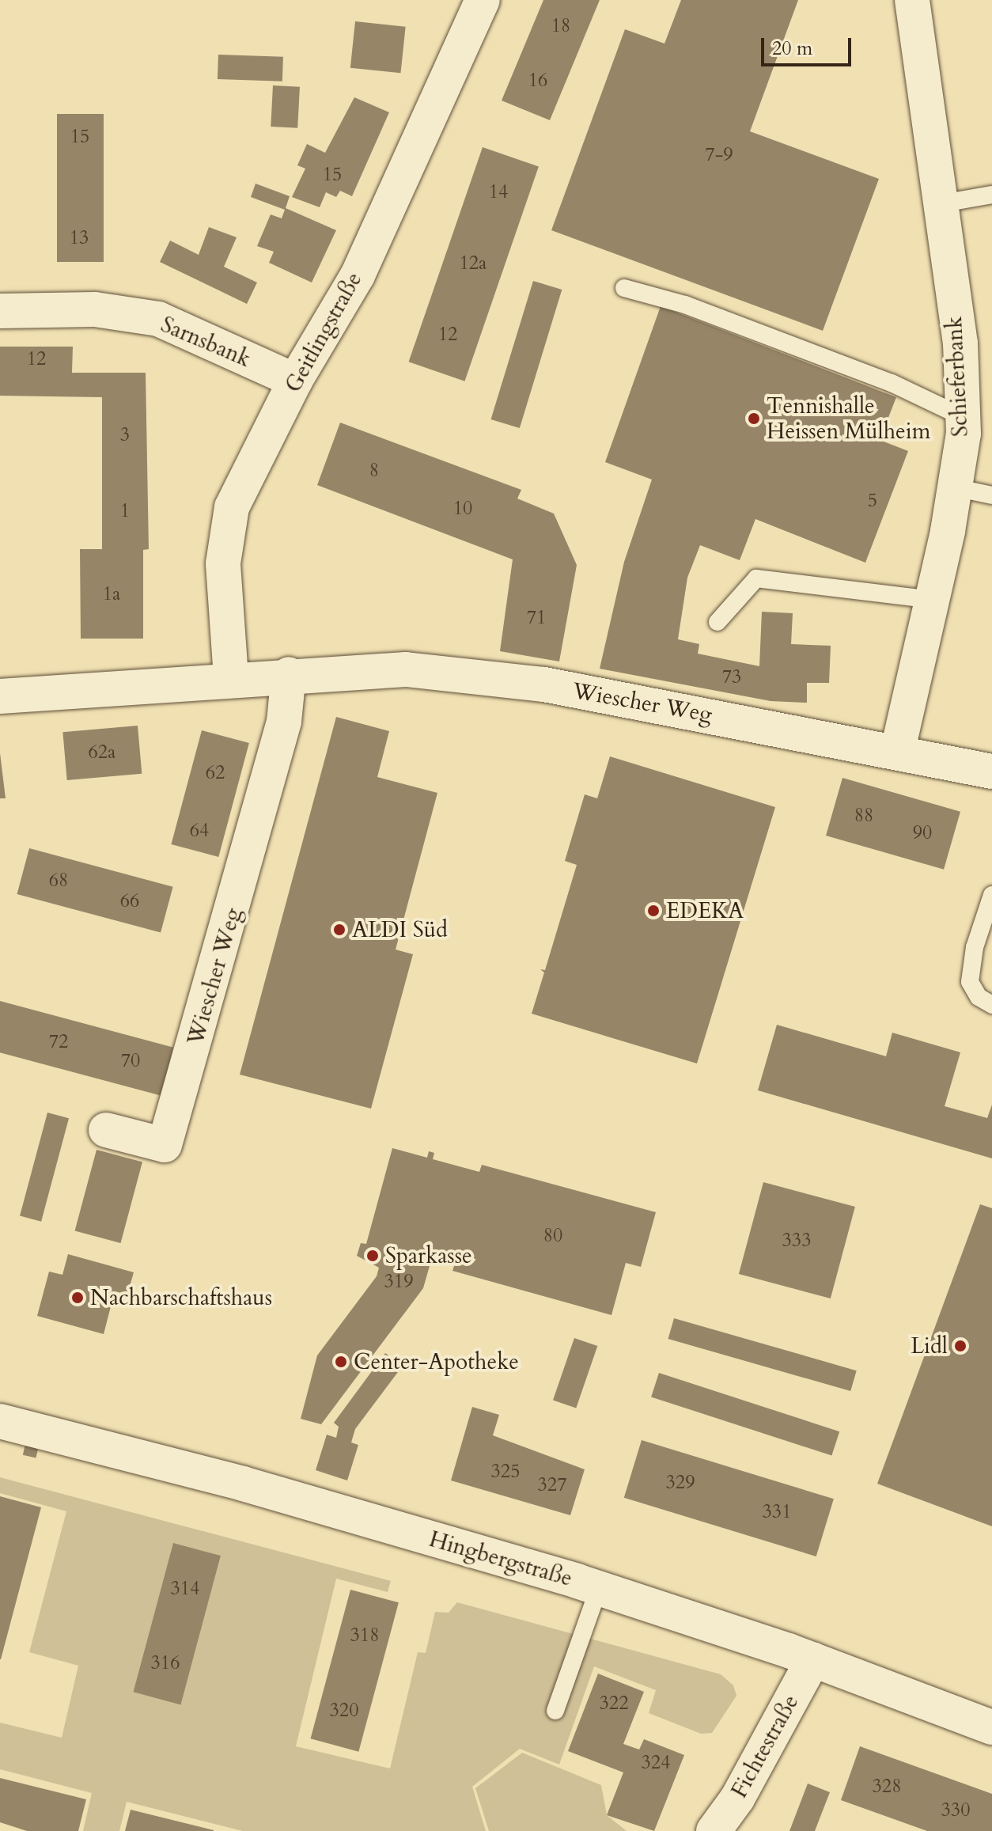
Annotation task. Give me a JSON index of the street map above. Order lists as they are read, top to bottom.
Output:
{
  "streets": {
    "street": [
      "Geitlingstraße",
      "Sarnsbank",
      "Schieferbank",
      "Wiescher Weg",
      "Hingbergstraße",
      "Fichtestraße"
    ]
  },
  "crossings": [
    ["Geitlingstraße", "Sarnsbank"],
    ["Geitlingstraße", "Wiescher Weg"],
    ["Schieferbank", "Wiescher Weg"],
    ["Hingbergstraße", "Fichtestraße"]
  ],
  "places": [
    "Tennishalle Heissen Mülheim",
    "EDEKA",
    "ALDI Süd",
    "Sparkasse",
    "Nachbarschaftshaus",
    "Lidl",
    "Center-Apotheke"
  ],
  "house_numbers": [
    "18",
    "16",
    "15",
    "7-9",
    "15",
    "14",
    "13",
    "12a",
    "12",
    "12",
    "3",
    "8",
    "5",
    "10",
    "1",
    "1a",
    "71",
    "73",
    "62a",
    "62",
    "88",
    "64",
    "90",
    "68",
    "66",
    "72",
    "70",
    "80",
    "333",
    "319",
    "325",
    "329",
    "327",
    "331",
    "314",
    "318",
    "316",
    "322",
    "320",
    "324",
    "328",
    "330"
  ],
  "scale_bar": "20 m"
}
